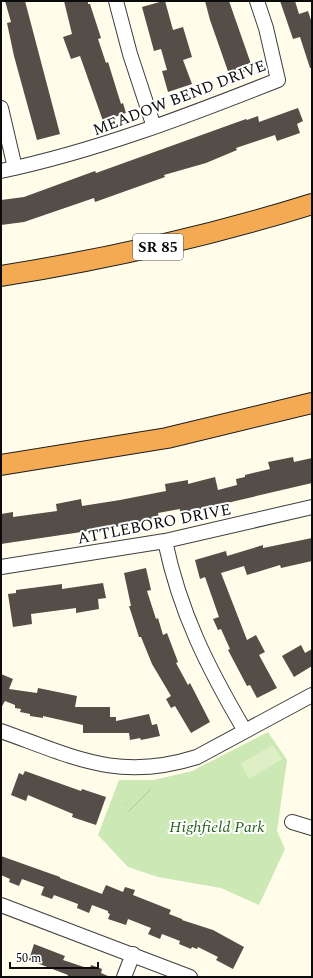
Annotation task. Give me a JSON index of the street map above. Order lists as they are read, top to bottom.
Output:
{
  "streets": {
    "highway": ["SR 85"],
    "street": ["MEADOW BEND DRIVE", "ATTLEBORO DRIVE"]
  },
  "parks": ["Highfield Park"],
  "scale_bar": "50 m"
}
